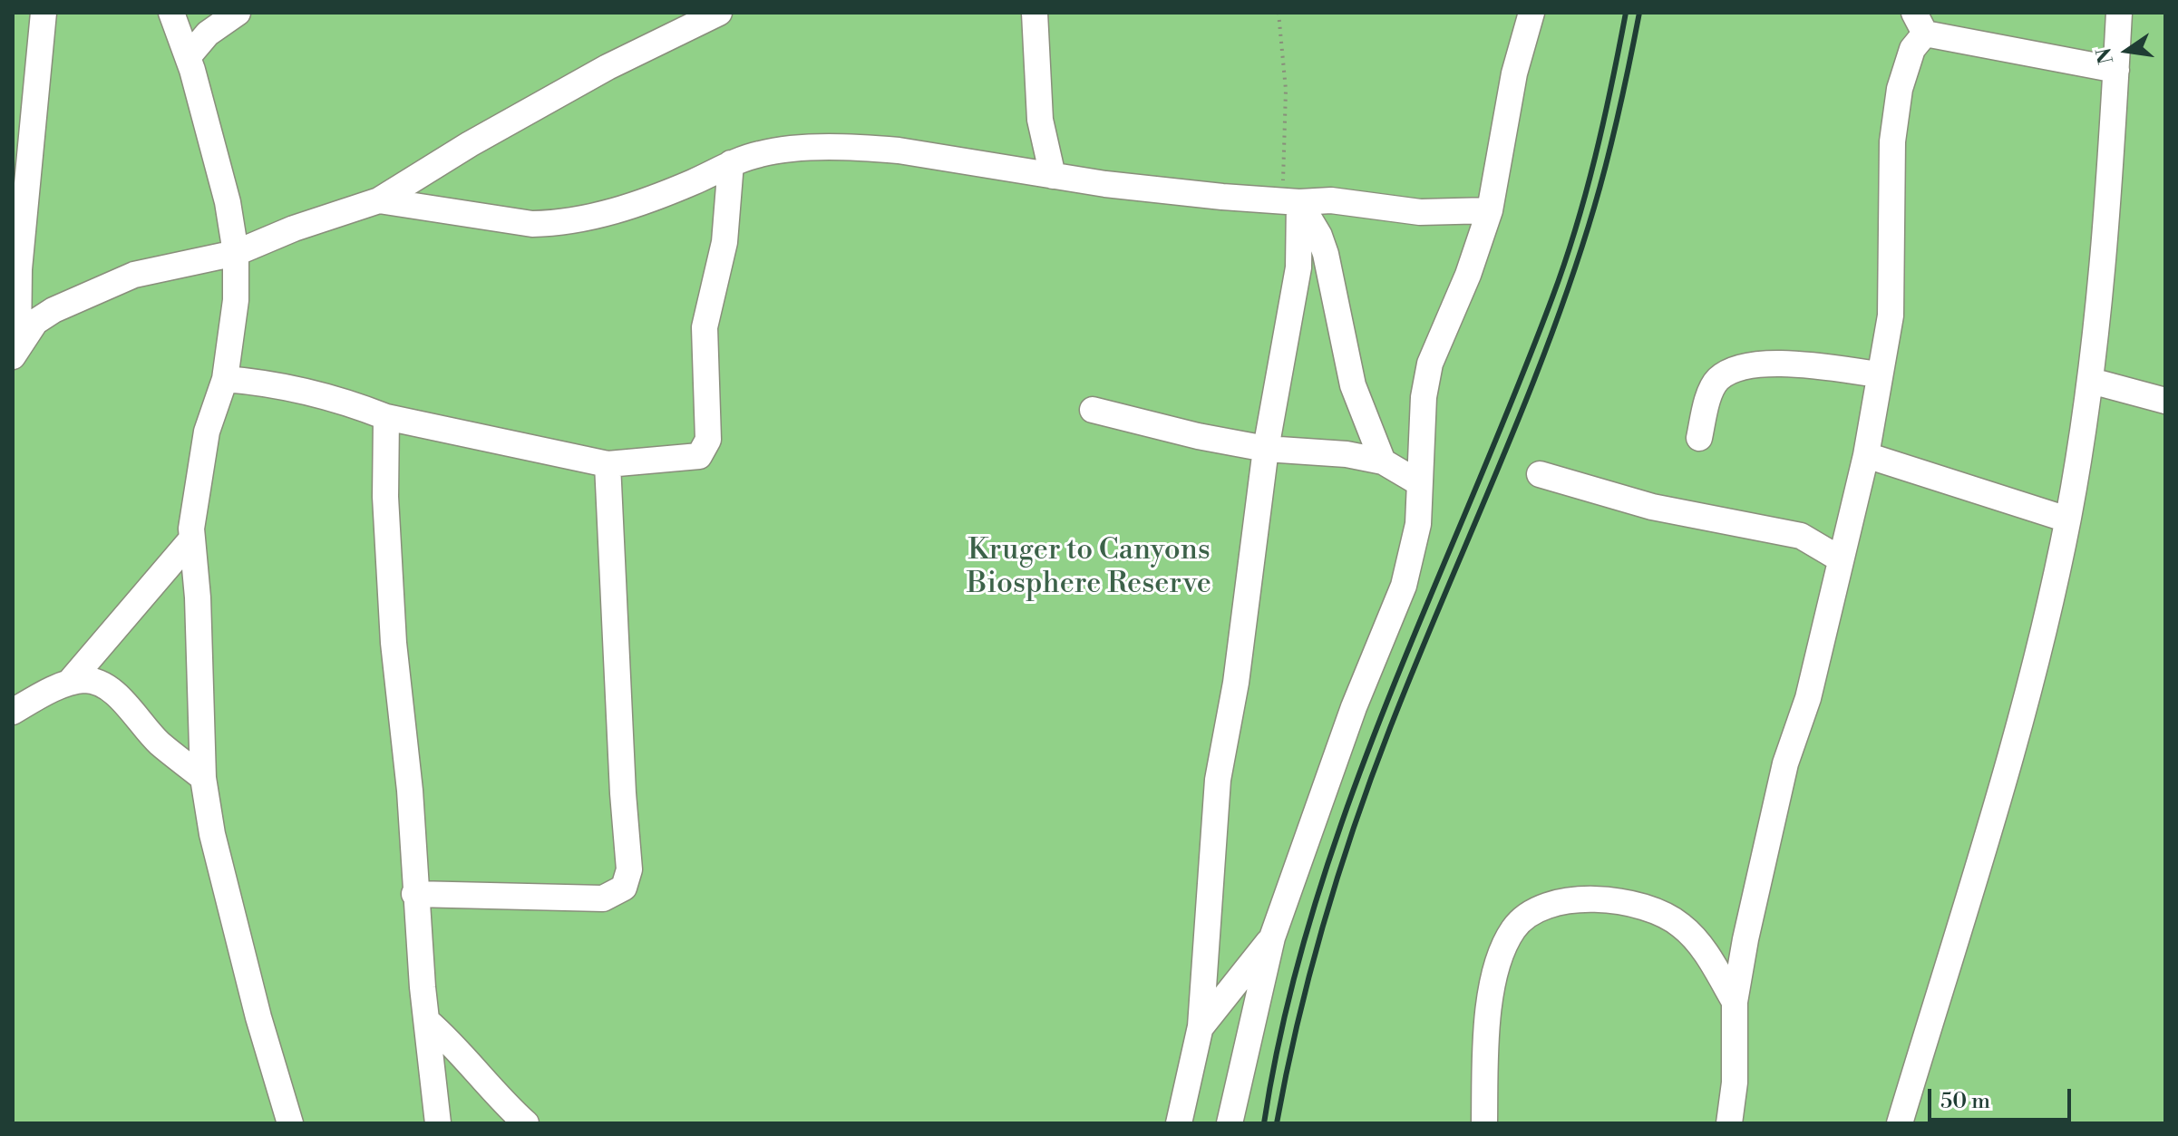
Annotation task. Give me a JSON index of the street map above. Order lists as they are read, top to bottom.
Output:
{
  "parks": ["Kruger to Canyons Biosphere Reserve"],
  "scale_bar": "50 m",
  "north": "left"
}
